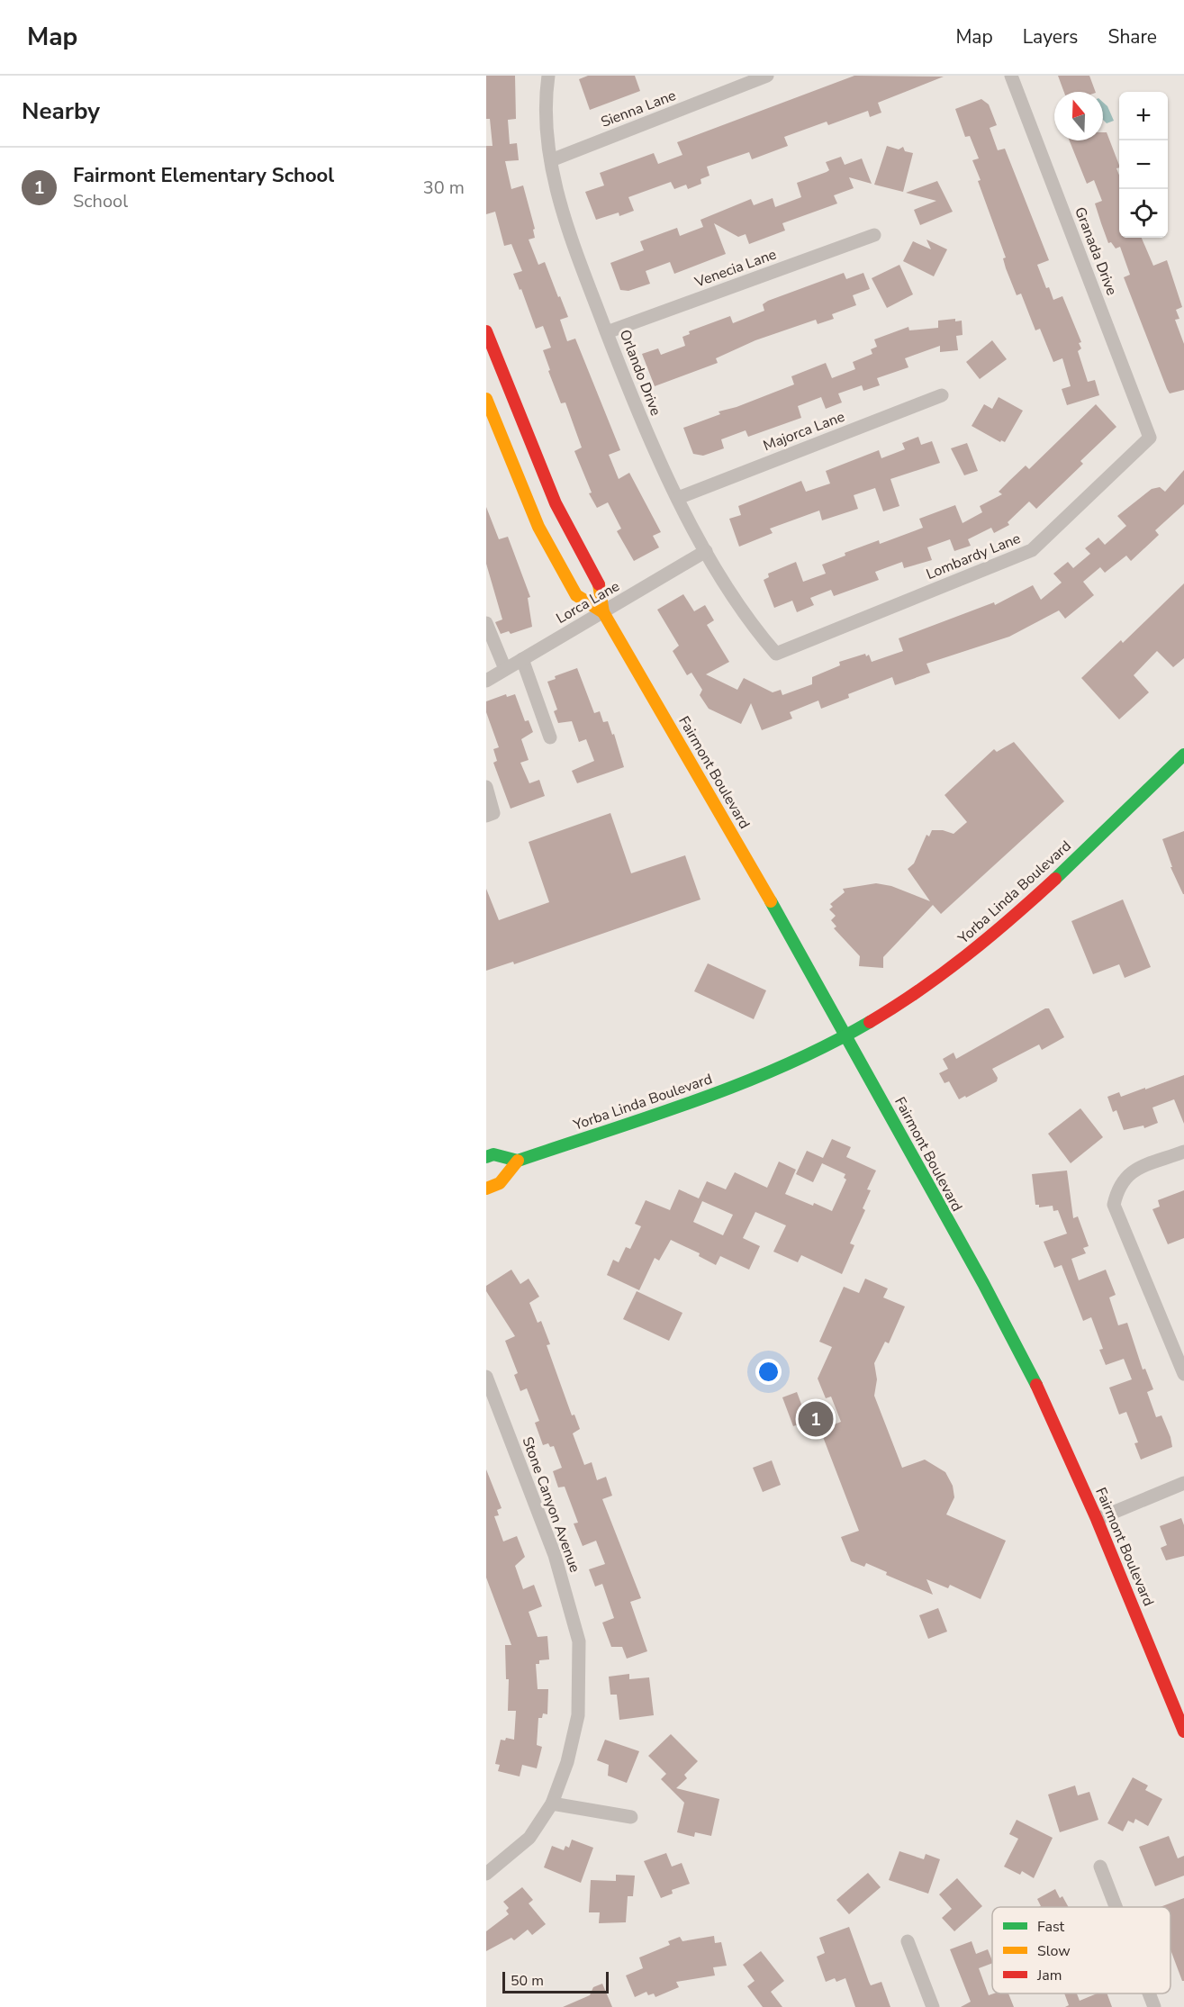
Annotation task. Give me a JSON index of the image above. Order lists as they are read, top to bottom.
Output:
{
  "streets": {
    "main road": ["Fairmont Boulevard", "Yorba Linda Boulevard"],
    "street": [
      "Sienna Lane",
      "Granada Drive",
      "Venecia Lane",
      "Orlando Drive",
      "Majorca Lane",
      "Lombardy Lane",
      "Lorca Lane",
      "Stone Canyon Avenue"
    ]
  },
  "crossings": [
    ["Sienna Lane", "Orlando Drive"],
    ["Granada Drive", "Lombardy Lane"],
    ["Venecia Lane", "Orlando Drive"],
    ["Orlando Drive", "Majorca Lane"],
    ["Orlando Drive", "Lombardy Lane"],
    ["Orlando Drive", "Lorca Lane"],
    ["Lorca Lane", "Fairmont Boulevard"],
    ["Fairmont Boulevard", "Yorba Linda Boulevard"]
  ],
  "legend": ["Fast", "Slow", "Jam"],
  "scale_bar": "50 m",
  "north": "top",
  "page": {
    "header": "Map",
    "nav": ["Map", "Layers", "Share"],
    "heading": "Nearby",
    "map_buttons": ["+", "−"],
    "list": [
      {
        "mark": "1",
        "name": "Fairmont Elementary School",
        "note": "School",
        "value": "30 m"
      }
    ],
    "pins": "1",
    "scale": "50 m"
  }
}
